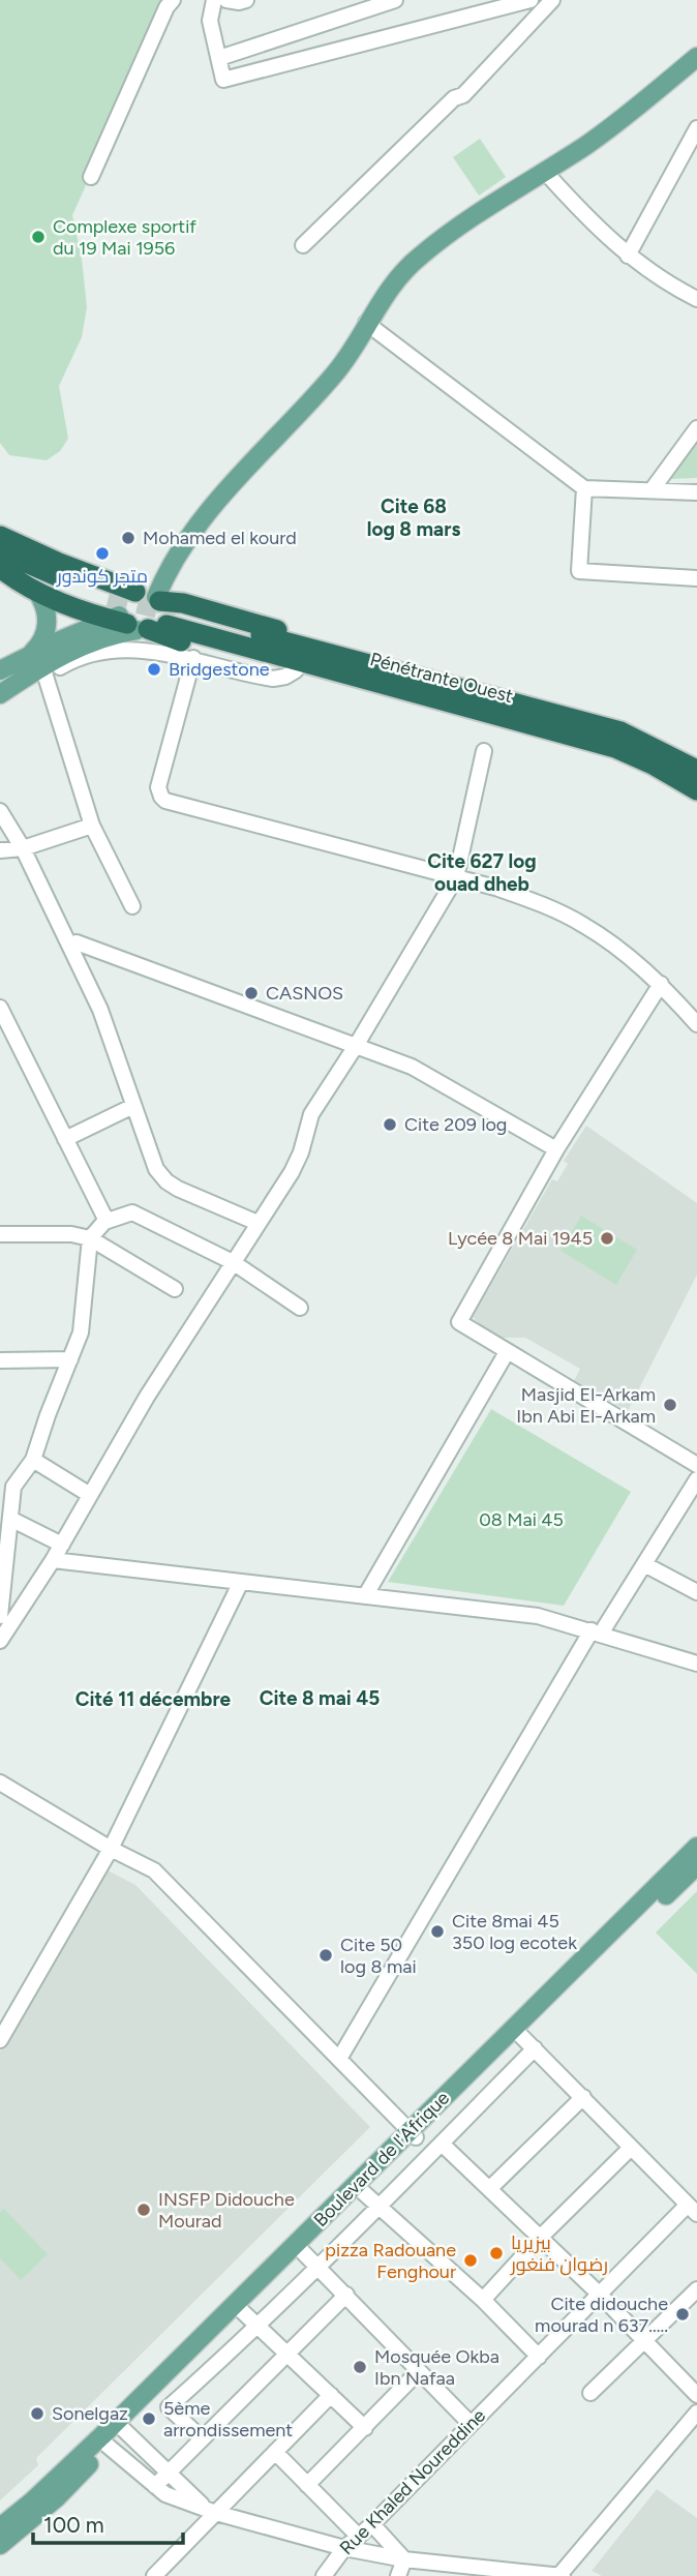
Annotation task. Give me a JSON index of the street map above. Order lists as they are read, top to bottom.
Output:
{
  "streets": {
    "highway": ["Pénétrante Ouest"],
    "main road": ["Boulevard de l'Afrique"],
    "street": ["Rue Khaled Noureddine"]
  },
  "districts": [
    "Cite 68 log 8 mars",
    "Cite 627 log ouad dheb",
    "Cite 8 mai 45",
    "Cité 11 décembre"
  ],
  "parks": ["08 Mai 45"],
  "places": [
    "Complexe sportif du 19 Mai 1956",
    "Mohamed el kourd",
    "متجر كوندور",
    "Bridgestone",
    "CASNOS",
    "Cite 209 log",
    "Lycée 8 Mai 1945",
    "Masjid El-Arkam Ibn Abi El-Arkam",
    "Cite 8mai 45 350 log ecotek",
    "Cite 50 log 8 mai",
    "INSFP Didouche Mourad",
    "بيزيريا رضوان فنغور",
    "pizza Radouane Fenghour",
    "Cite didouche mourad n 637.....",
    "Mosquée Okba Ibn Nafaa",
    "Sonelgaz",
    "5ème arrondissement"
  ],
  "scale_bar": "100 m"
}
